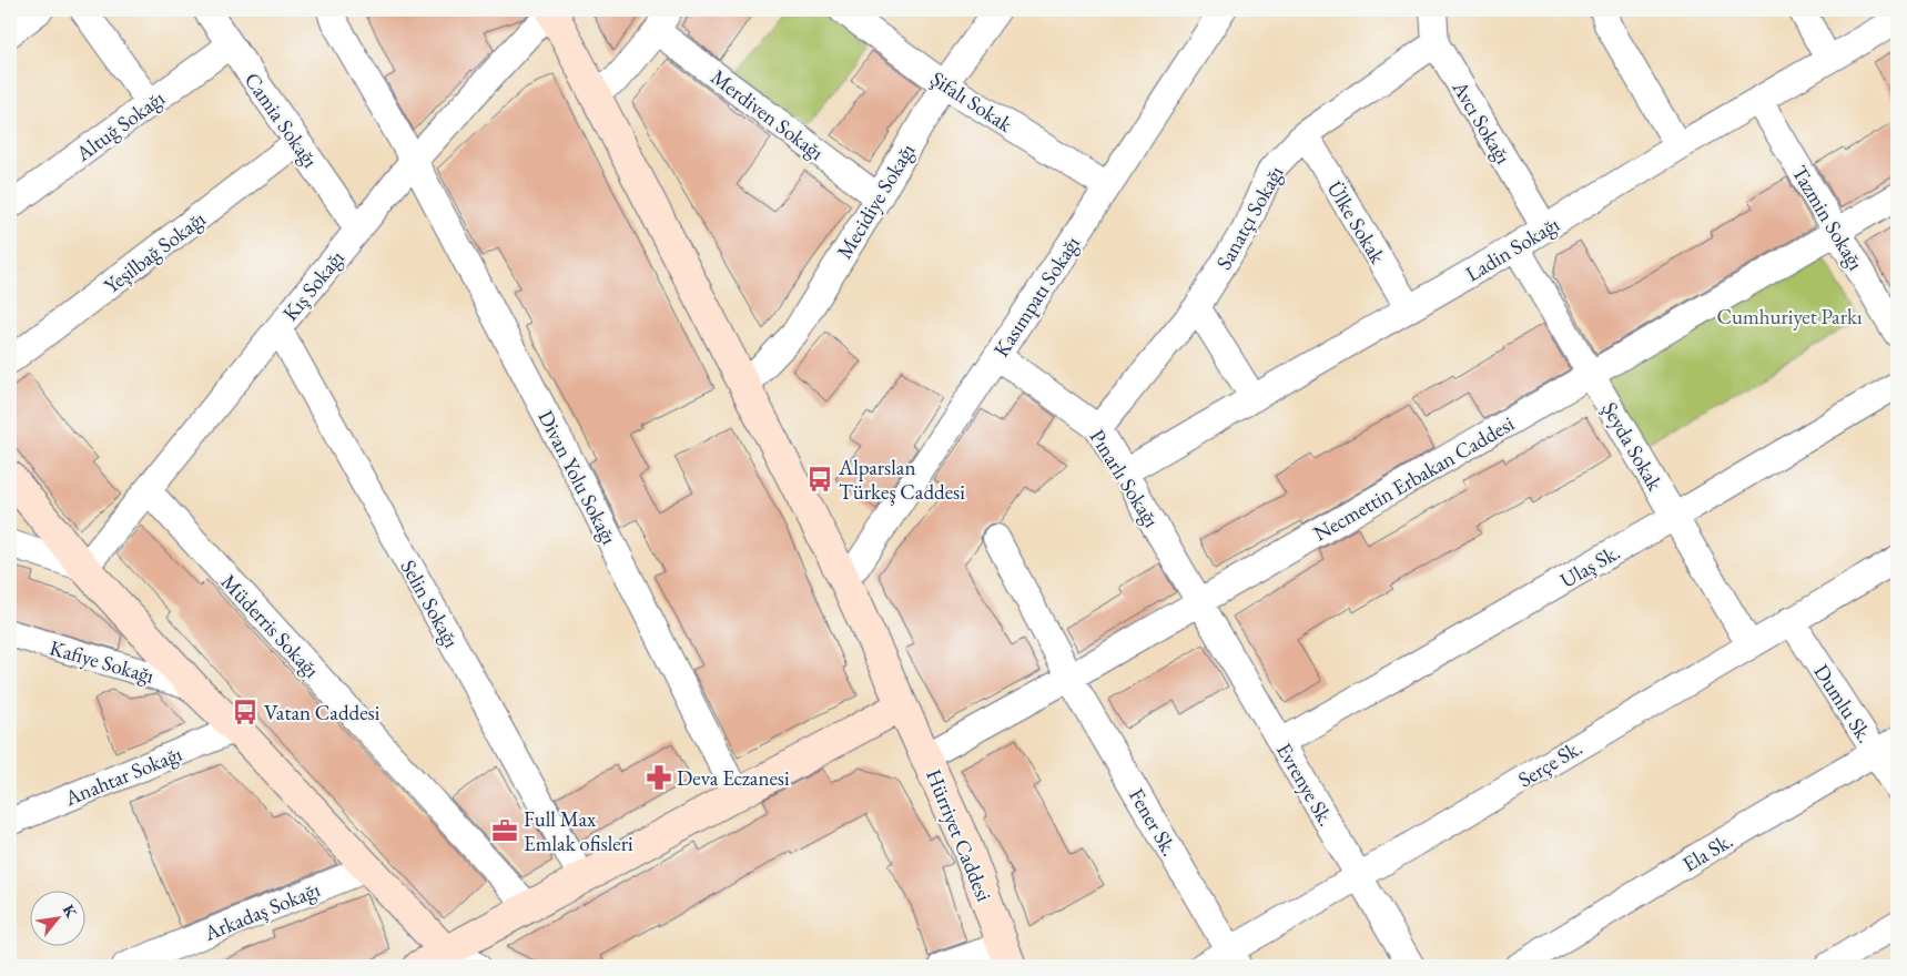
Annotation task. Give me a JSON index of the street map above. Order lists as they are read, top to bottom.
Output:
{
  "streets": {
    "street": [
      "Şifalı Sokak",
      "Merdiven Sokağı",
      "Camia Sokağı",
      "Avcı Sokağı",
      "Altuğ Sokağı",
      "Mecidiye Sokağı",
      "Sanatçı Sokağı",
      "Tazmin Sokağı",
      "Ülke Sokak",
      "Ladin Sokağı",
      "Yeşilbağ Sokağı",
      "Kış Sokağı",
      "Kasımpatı Sokağı",
      "Şeyda Sokak",
      "Divan Yolu Sokağı",
      "Pınarlı Sokağı",
      "Necmettin Erbakan Caddesi",
      "Ulaş Sk.",
      "Selin Sokağı",
      "Müderris Sokağı",
      "Kafiye Sokağı",
      "Dumlu Sk.",
      "Serçe Sk.",
      "Anahtar Sokağı",
      "Evrenye Sk.",
      "Fener Sk.",
      "Hürriyet Caddesi",
      "Ela Sk.",
      "Arkadaş Sokağı"
    ]
  },
  "crossings": [
    ["Şifalı Sokak", "Mecidiye Sokağı"],
    ["Şifalı Sokak", "Kasımpatı Sokağı"],
    ["Merdiven Sokağı", "Mecidiye Sokağı"],
    ["Camia Sokağı", "Altuğ Sokağı"],
    ["Camia Sokağı", "Yeşilbağ Sokağı"],
    ["Camia Sokağı", "Kış Sokağı"],
    ["Avcı Sokağı", "Sanatçı Sokağı"],
    ["Avcı Sokağı", "Ladin Sokağı"],
    ["Sanatçı Sokağı", "Ülke Sokak"],
    ["Sanatçı Sokağı", "Pınarlı Sokağı"],
    ["Tazmin Sokağı", "Ladin Sokağı"],
    ["Tazmin Sokağı", "Necmettin Erbakan Caddesi"],
    ["Ülke Sokak", "Ladin Sokağı"],
    ["Ladin Sokağı", "Şeyda Sokak"],
    ["Ladin Sokağı", "Pınarlı Sokağı"],
    ["Kış Sokağı", "Divan Yolu Sokağı"],
    ["Kış Sokağı", "Selin Sokağı"],
    ["Kış Sokağı", "Müderris Sokağı"],
    ["Kasımpatı Sokağı", "Pınarlı Sokağı"],
    ["Şeyda Sokak", "Necmettin Erbakan Caddesi"],
    ["Şeyda Sokak", "Ulaş Sk."],
    ["Şeyda Sokak", "Serçe Sk."],
    ["Pınarlı Sokağı", "Necmettin Erbakan Caddesi"],
    ["Pınarlı Sokağı", "Evrenye Sk."],
    ["Necmettin Erbakan Caddesi", "Evrenye Sk."],
    ["Necmettin Erbakan Caddesi", "Fener Sk."],
    ["Necmettin Erbakan Caddesi", "Hürriyet Caddesi"],
    ["Ulaş Sk.", "Evrenye Sk."],
    ["Dumlu Sk.", "Serçe Sk."],
    ["Dumlu Sk.", "Ela Sk."],
    ["Serçe Sk.", "Evrenye Sk."],
    ["Serçe Sk.", "Fener Sk."]
  ],
  "parks": ["Cumhuriyet Parkı"],
  "places": {
    "bus stop": ["Alparslan Türkeş Caddesi", "Vatan Caddesi"],
    "pharmacy": ["Deva Eczanesi"],
    "office": ["Full Max Emlak ofisleri"]
  },
  "north": "top right"
}
